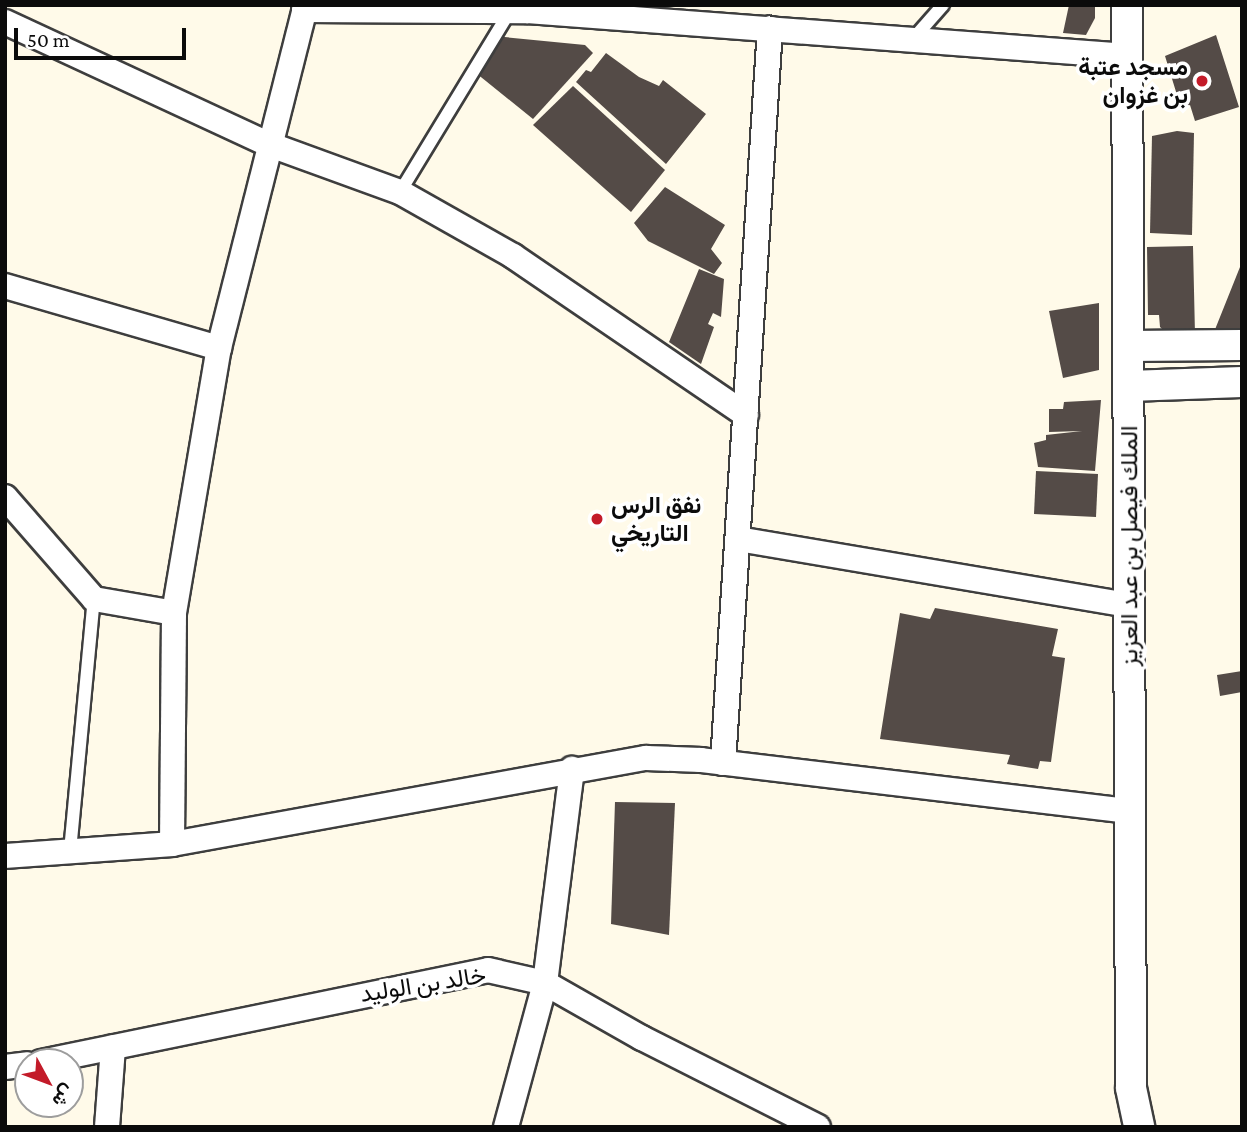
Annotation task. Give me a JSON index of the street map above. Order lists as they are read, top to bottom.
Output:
{
  "streets": {
    "street": ["الملك فيصل بن عبد العزيز", "خالد بن الوليد"]
  },
  "places": ["مسجد عتبة بن غزوان", "نفق الرس التاريخي"],
  "scale_bar": "50 m",
  "north": "bottom right"
}
